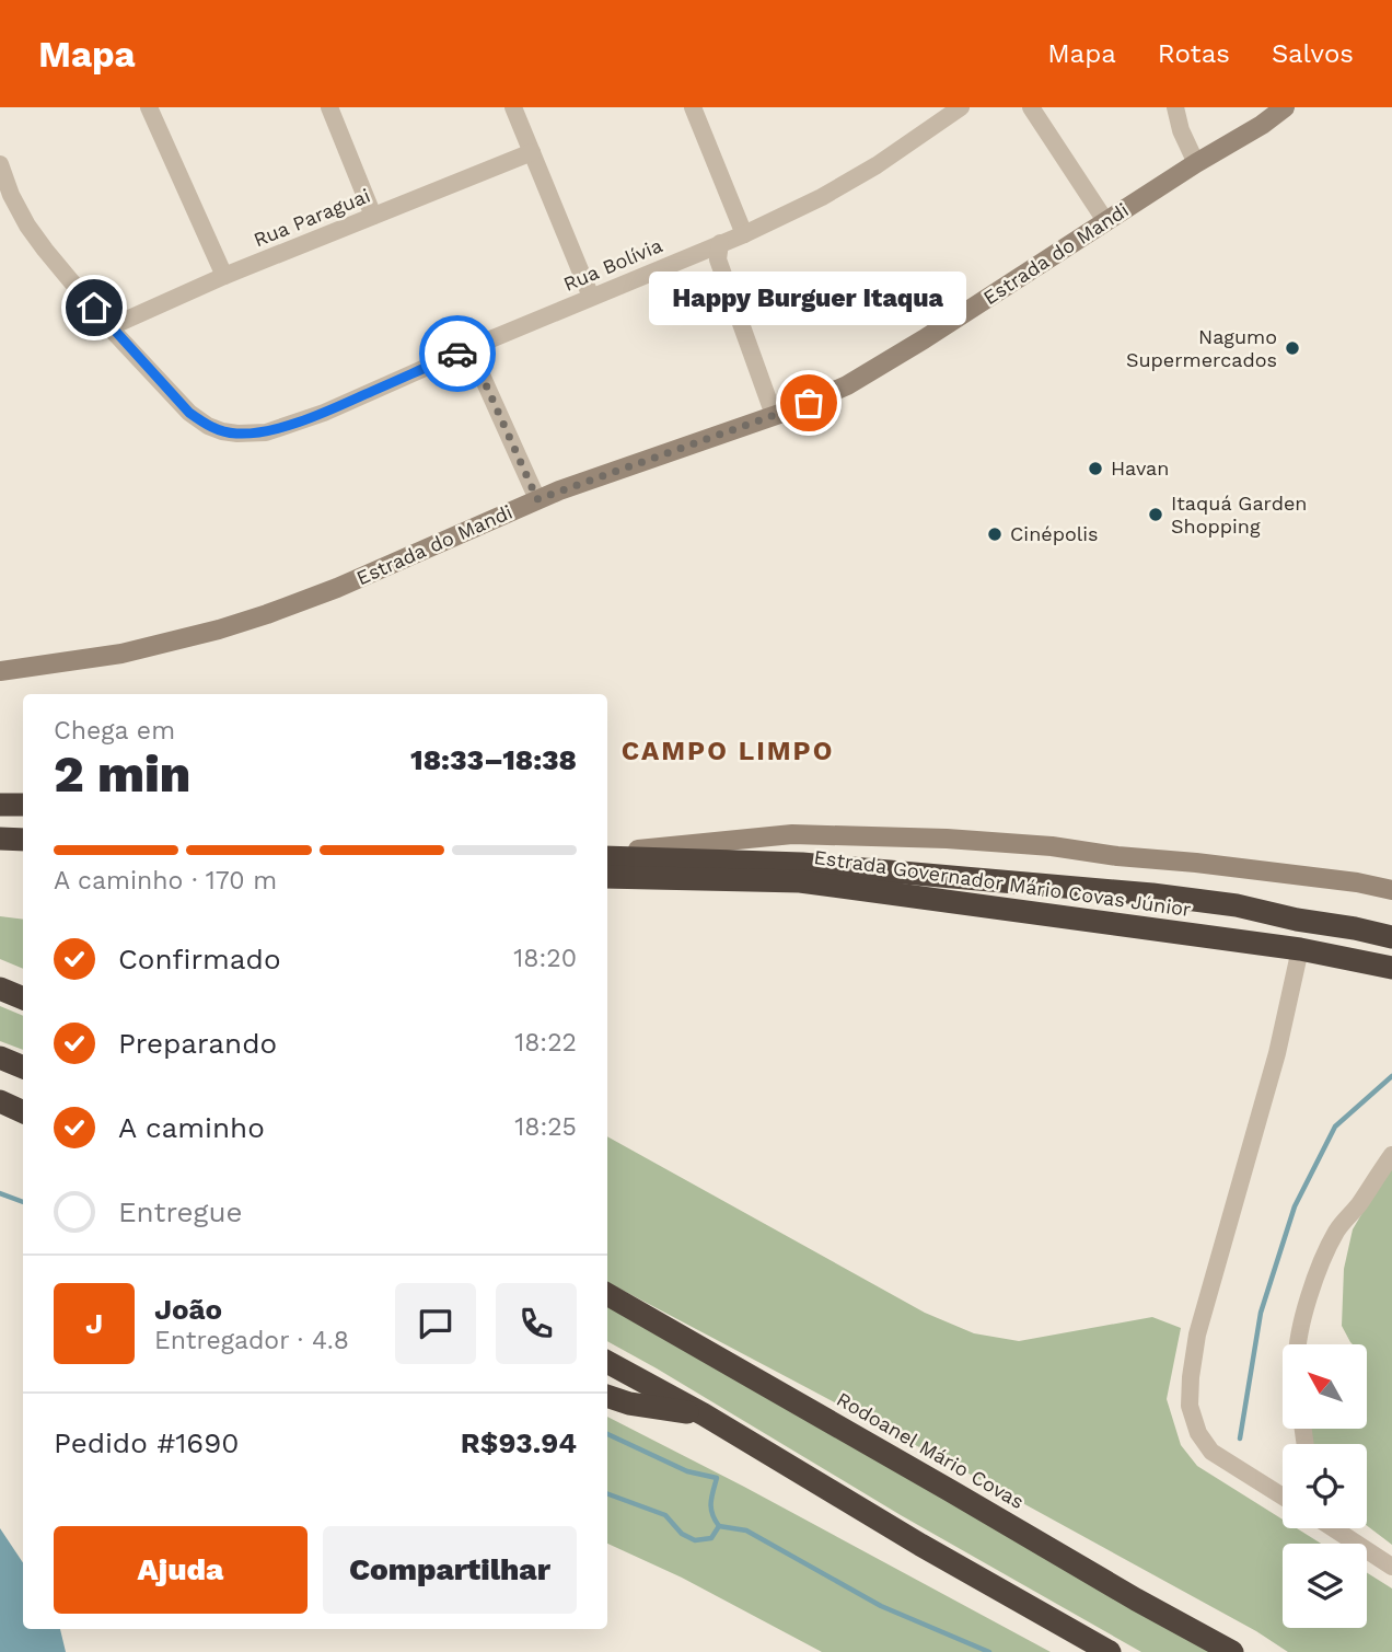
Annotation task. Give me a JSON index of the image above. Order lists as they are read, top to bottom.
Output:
{
  "streets": {
    "highway": ["Estrada Governador Mário Covas Júnior", "Rodoanel Mário Covas"],
    "main road": ["Estrada do Mandi"],
    "street": ["Rua Paraguai", "Rua Bolívia"]
  },
  "crossings": [
    ["Rua Paraguai", "Rua Bolívia"]
  ],
  "districts": ["CAMPO LIMPO"],
  "places": [
    "Nagumo Supermercados",
    "Happy Burguer Itaqua",
    "Havan",
    "Itaquá Garden Shopping",
    "Cinépolis"
  ],
  "north": "top left",
  "page": {
    "header": "Mapa",
    "nav": ["Mapa", "Rotas", "Salvos"],
    "bubble": "Happy Burguer Itaqua",
    "heading": ["2 min", "Chega em", "18:33–18:38"],
    "panel": [
      "João",
      "Entregador · 4.8",
      "Pedido #1690",
      "R$93.94"
    ],
    "bar": "A caminho · 170 m",
    "list": [
      ["Confirmado", "18:20"],
      ["Preparando", "18:22"],
      ["A caminho", "18:25"],
      "Entregue"
    ],
    "round": "J",
    "buttons": ["Ajuda", "Compartilhar"]
  }
}
